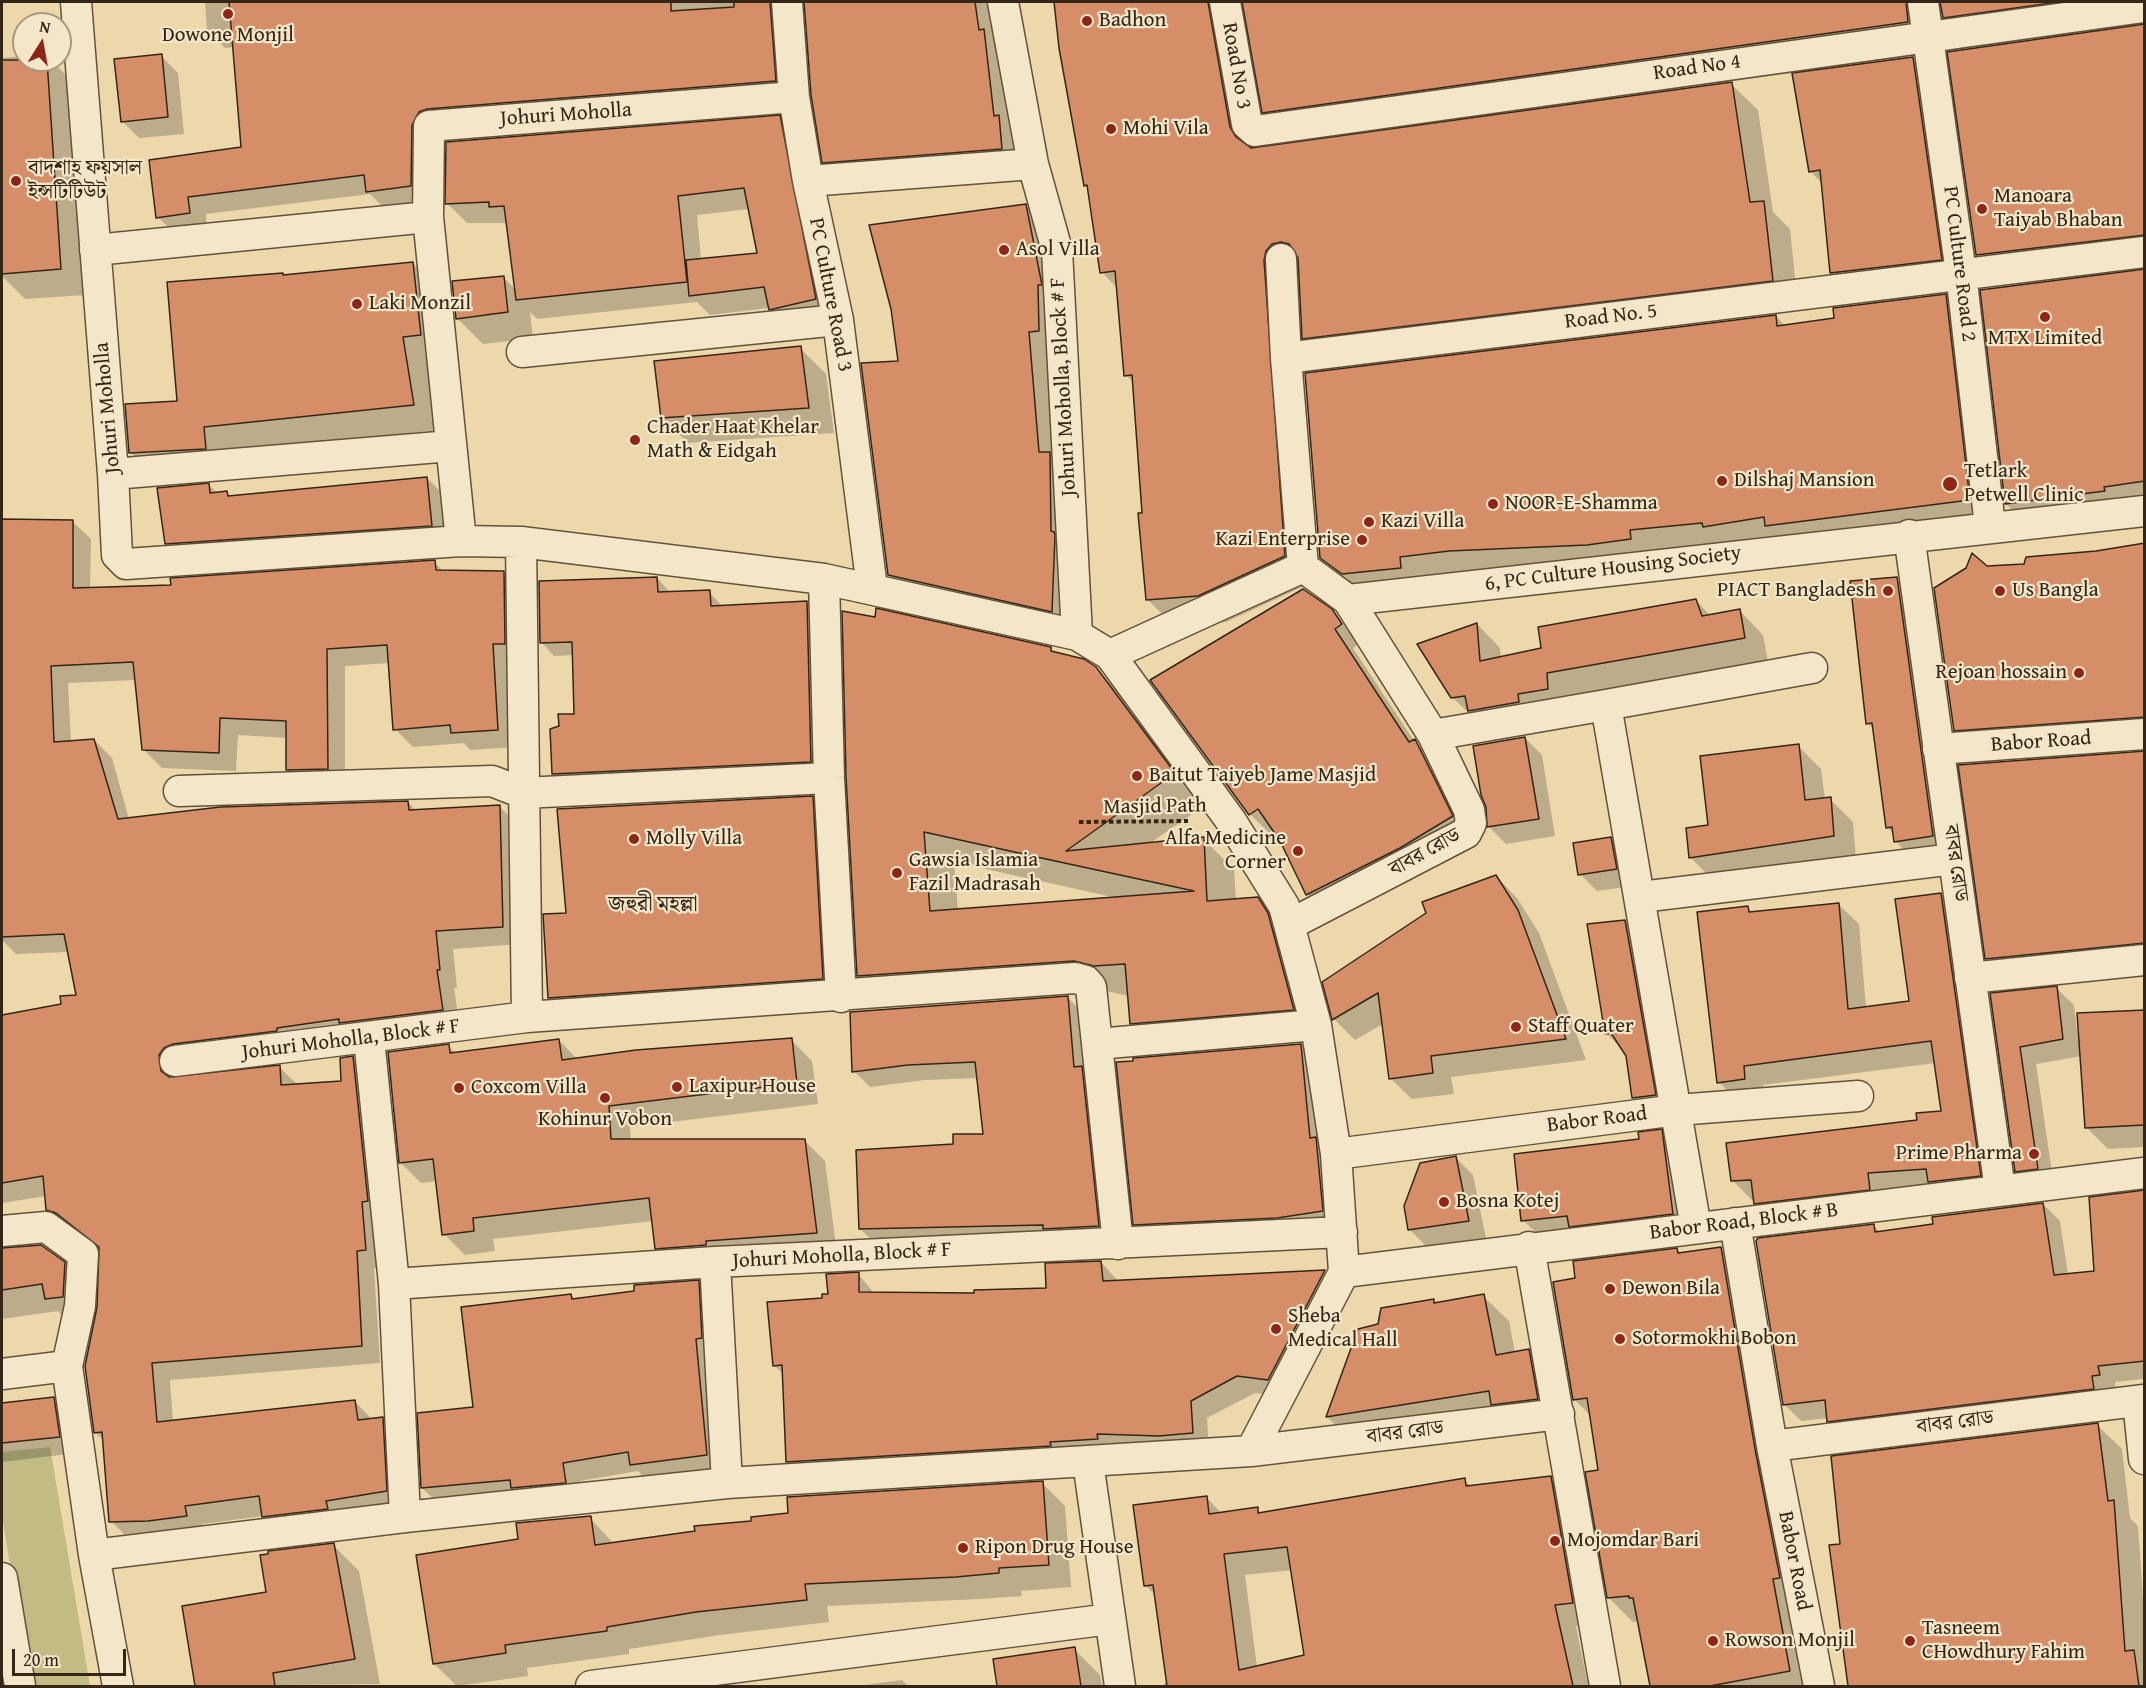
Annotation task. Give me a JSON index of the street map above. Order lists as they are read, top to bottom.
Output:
{
  "streets": {
    "street": [
      "Road No 3",
      "Road No 4",
      "Johuri Moholla",
      "PC Culture Road 2",
      "PC Culture Road 3",
      "Road No. 5",
      "Johuri Moholla, Block # F",
      "6, PC Culture Housing Society",
      "Babor Road",
      "বাবর রোড",
      "Babor Road, Block # B"
    ],
    "path": ["Masjid Path"]
  },
  "crossings": [
    ["Road No 3", "Road No 4"],
    ["Road No 4", "PC Culture Road 2"],
    ["Johuri Moholla", "PC Culture Road 3"],
    ["PC Culture Road 2", "Road No. 5"],
    ["PC Culture Road 2", "6, PC Culture Housing Society"],
    ["Johuri Moholla, Block # F", "বাবর রোড"],
    ["6, PC Culture Housing Society", "বাবর রোড"],
    ["Babor Road", "বাবর রোড"],
    ["Babor Road", "Babor Road, Block # B"],
    ["বাবর রোড", "Babor Road, Block # B"]
  ],
  "districts": ["জহুরী মহল্লা"],
  "places": [
    "Dowone Monjil",
    "Badhon",
    "Mohi Vila",
    "বাদশাহ ফয়সাল ইন্সটিটিউট",
    "Manoara Taiyab Bhaban",
    "Asol Villa",
    "Laki Monzil",
    "MTX Limited",
    "Chader Haat Khelar Math & Eidgah",
    "Dilshaj Mansion",
    "Tetlark Petwell Clinic",
    "NOOR-E-Shamma",
    "Kazi Villa",
    "Kazi Enterprise",
    "PIACT Bangladesh",
    "Us Bangla",
    "Rejoan hossain",
    "Baitut Taiyeb Jame Masjid",
    "Molly Villa",
    "Alfa Medicine Corner",
    "Gawsia Islamia Fazil Madrasah",
    "Staff Quater",
    "Laxipur House",
    "Coxcom Villa",
    "Kohinur Vobon",
    "Prime Pharma",
    "Bosna Kotej",
    "Dewon Bila",
    "Sheba Medical Hall",
    "Sotormokhi Bobon",
    "Mojomdar Bari",
    "Ripon Drug House",
    "Rowson Monjil",
    "Tasneem CHowdhury Fahim"
  ],
  "scale_bar": "20 m",
  "north": "top"
}
